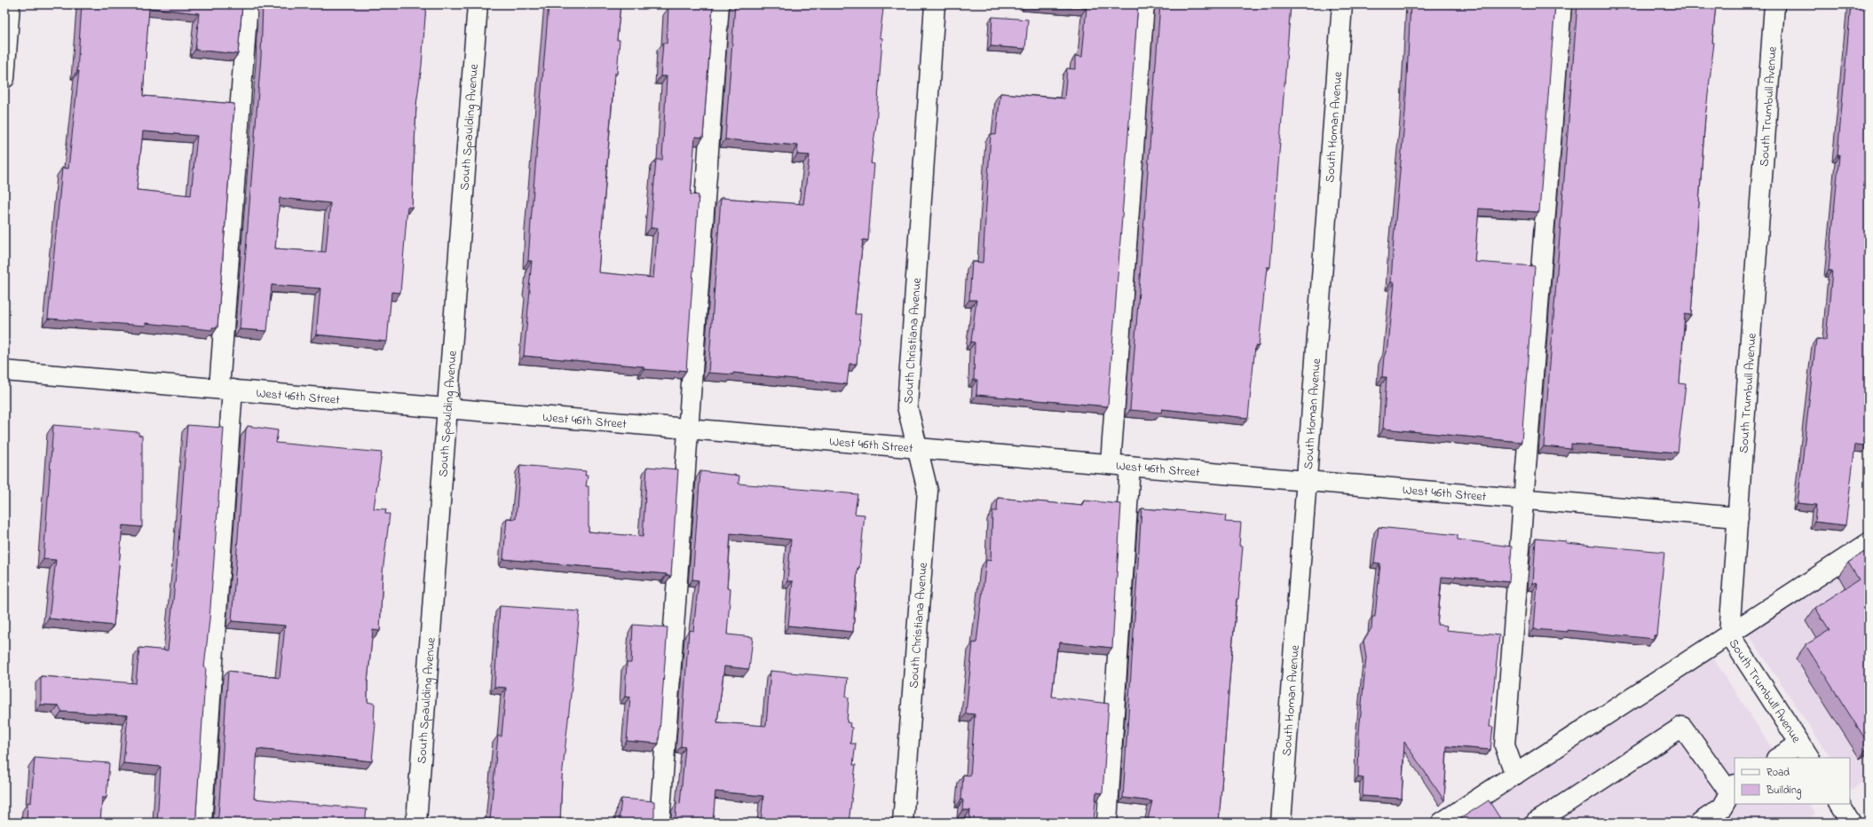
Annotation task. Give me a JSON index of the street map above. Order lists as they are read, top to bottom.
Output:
{
  "streets": {
    "street": [
      "South Trumbull Avenue",
      "South Spaulding Avenue",
      "South Homan Avenue",
      "South Christiana Avenue",
      "West 46th Street"
    ]
  },
  "crossings": [
    ["South Trumbull Avenue", "West 46th Street"],
    ["South Spaulding Avenue", "West 46th Street"],
    ["South Homan Avenue", "West 46th Street"],
    ["South Christiana Avenue", "West 46th Street"]
  ],
  "legend": ["Road", "Building"]
}
